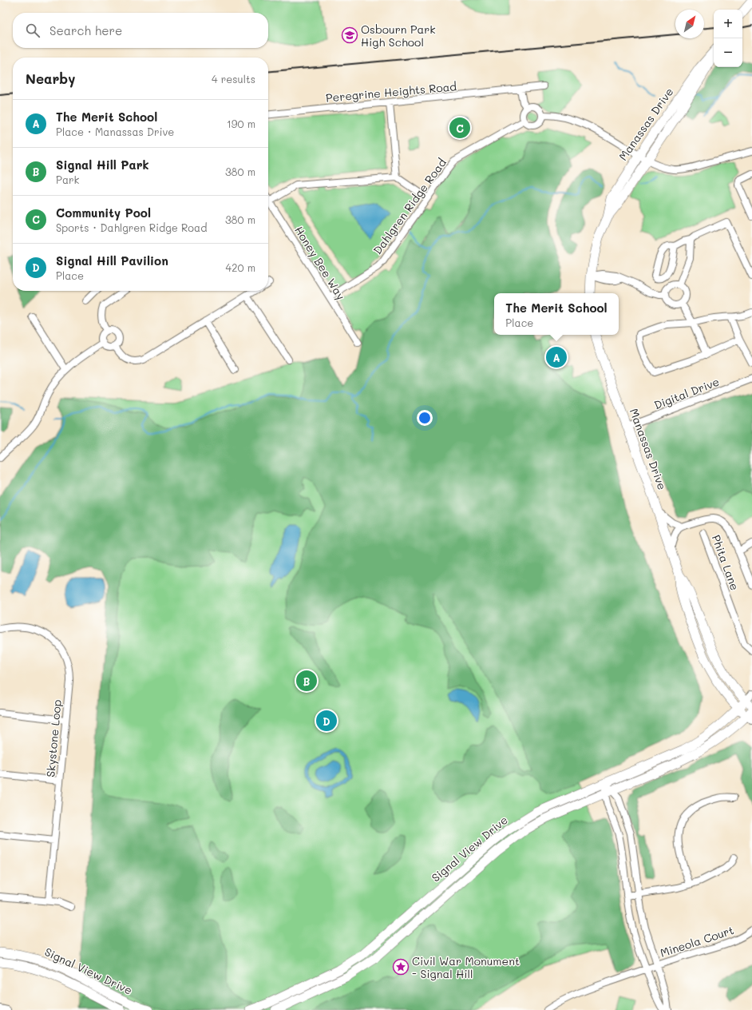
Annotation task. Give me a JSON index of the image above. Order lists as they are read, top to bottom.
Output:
{
  "streets": {
    "main road": ["Manassas Drive", "Signal View Drive"],
    "street": [
      "Peregrine Heights Road",
      "Dahlgren Ridge Road",
      "Honey Bee Way",
      "Digital Drive",
      "Phita Lane",
      "Skystone Loop",
      "Mineola Court"
    ]
  },
  "crossings": [
    ["Manassas Drive", "Digital Drive"],
    ["Manassas Drive", "Signal View Drive"],
    ["Dahlgren Ridge Road", "Honey Bee Way"]
  ],
  "places": {
    "school or university": ["Osbourn Park High School"],
    "place": ["Civil War Monument - Signal Hill"]
  },
  "north": "top right",
  "page": {
    "map_buttons": ["+", "−"],
    "search": "Search here",
    "heading": ["Nearby", "4 results"],
    "list": [
      {
        "mark": "A",
        "name": "The Merit School",
        "note": "Place · Manassas Drive",
        "value": "190 m"
      },
      {
        "mark": "B",
        "name": "Signal Hill Park",
        "note": "Park",
        "value": "380 m"
      },
      {
        "mark": "C",
        "name": "Community Pool",
        "note": "Sports · Dahlgren Ridge Road",
        "value": "380 m"
      },
      {
        "mark": "D",
        "name": "Signal Hill Pavilion",
        "note": "Place",
        "value": "420 m"
      }
    ],
    "pins": [
      "C",
      "A",
      "B",
      "D"
    ],
    "popup": ["The Merit School", "Place"]
  }
}
